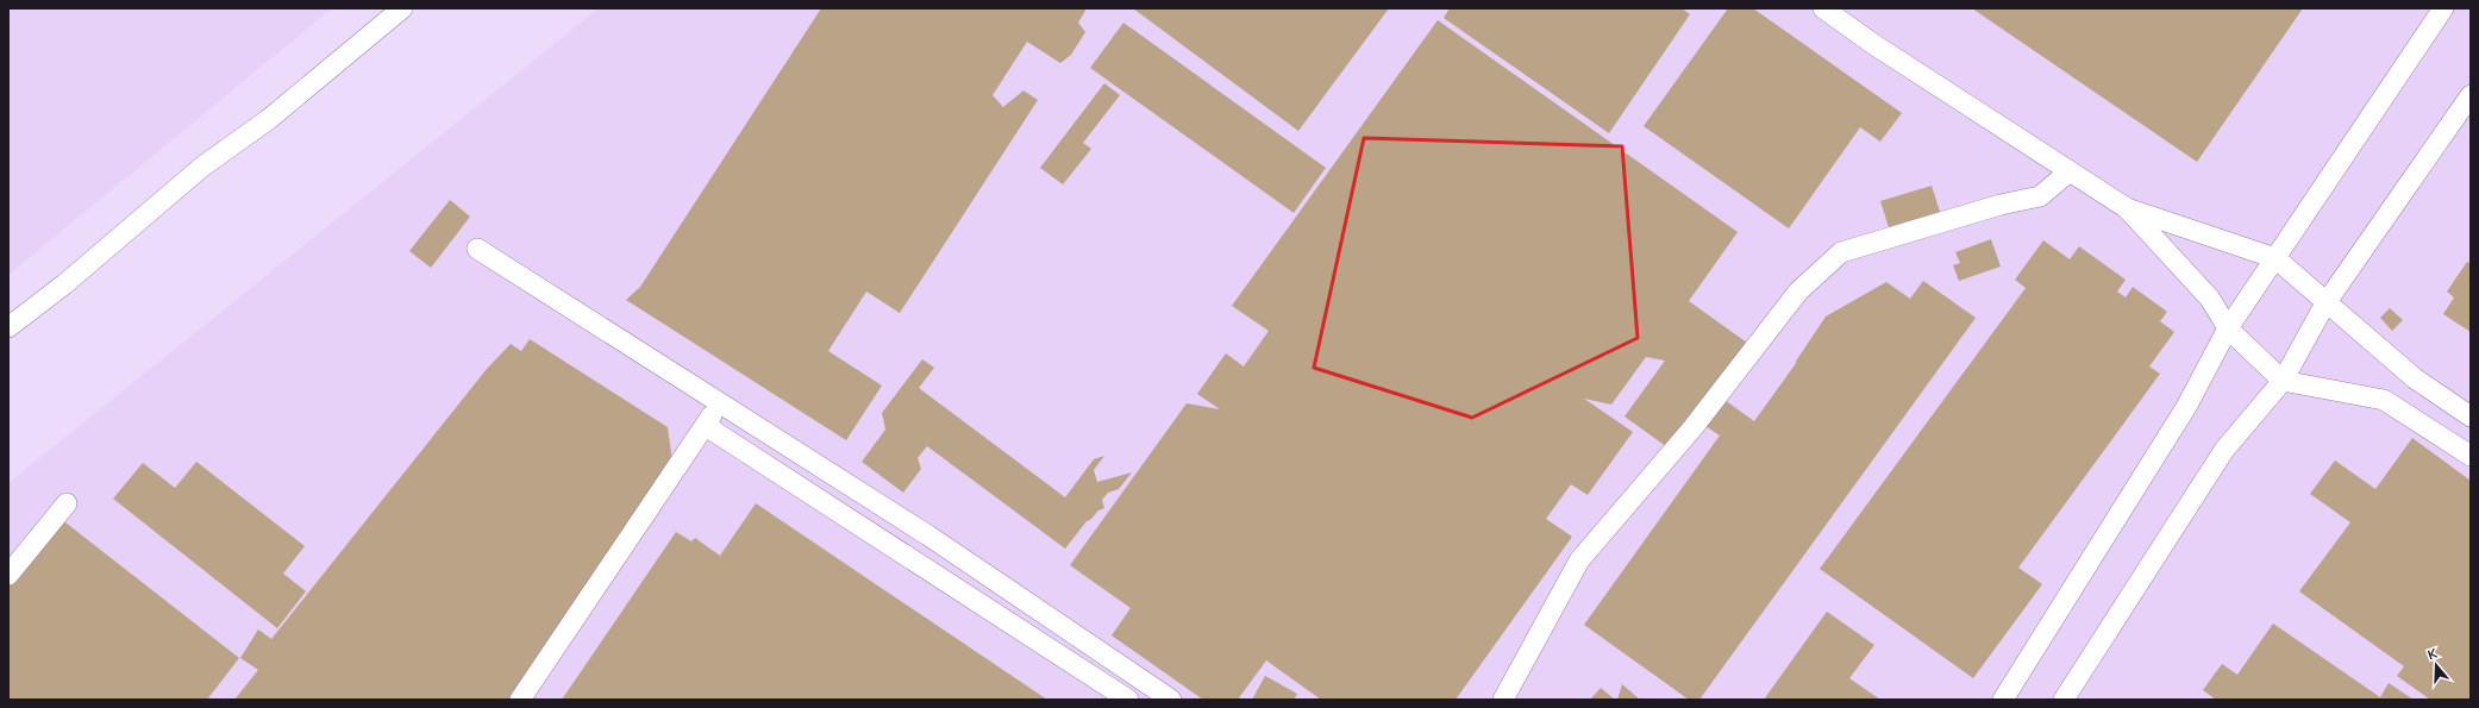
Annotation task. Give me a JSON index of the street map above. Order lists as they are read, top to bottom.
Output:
{
  "north": "top"
}
